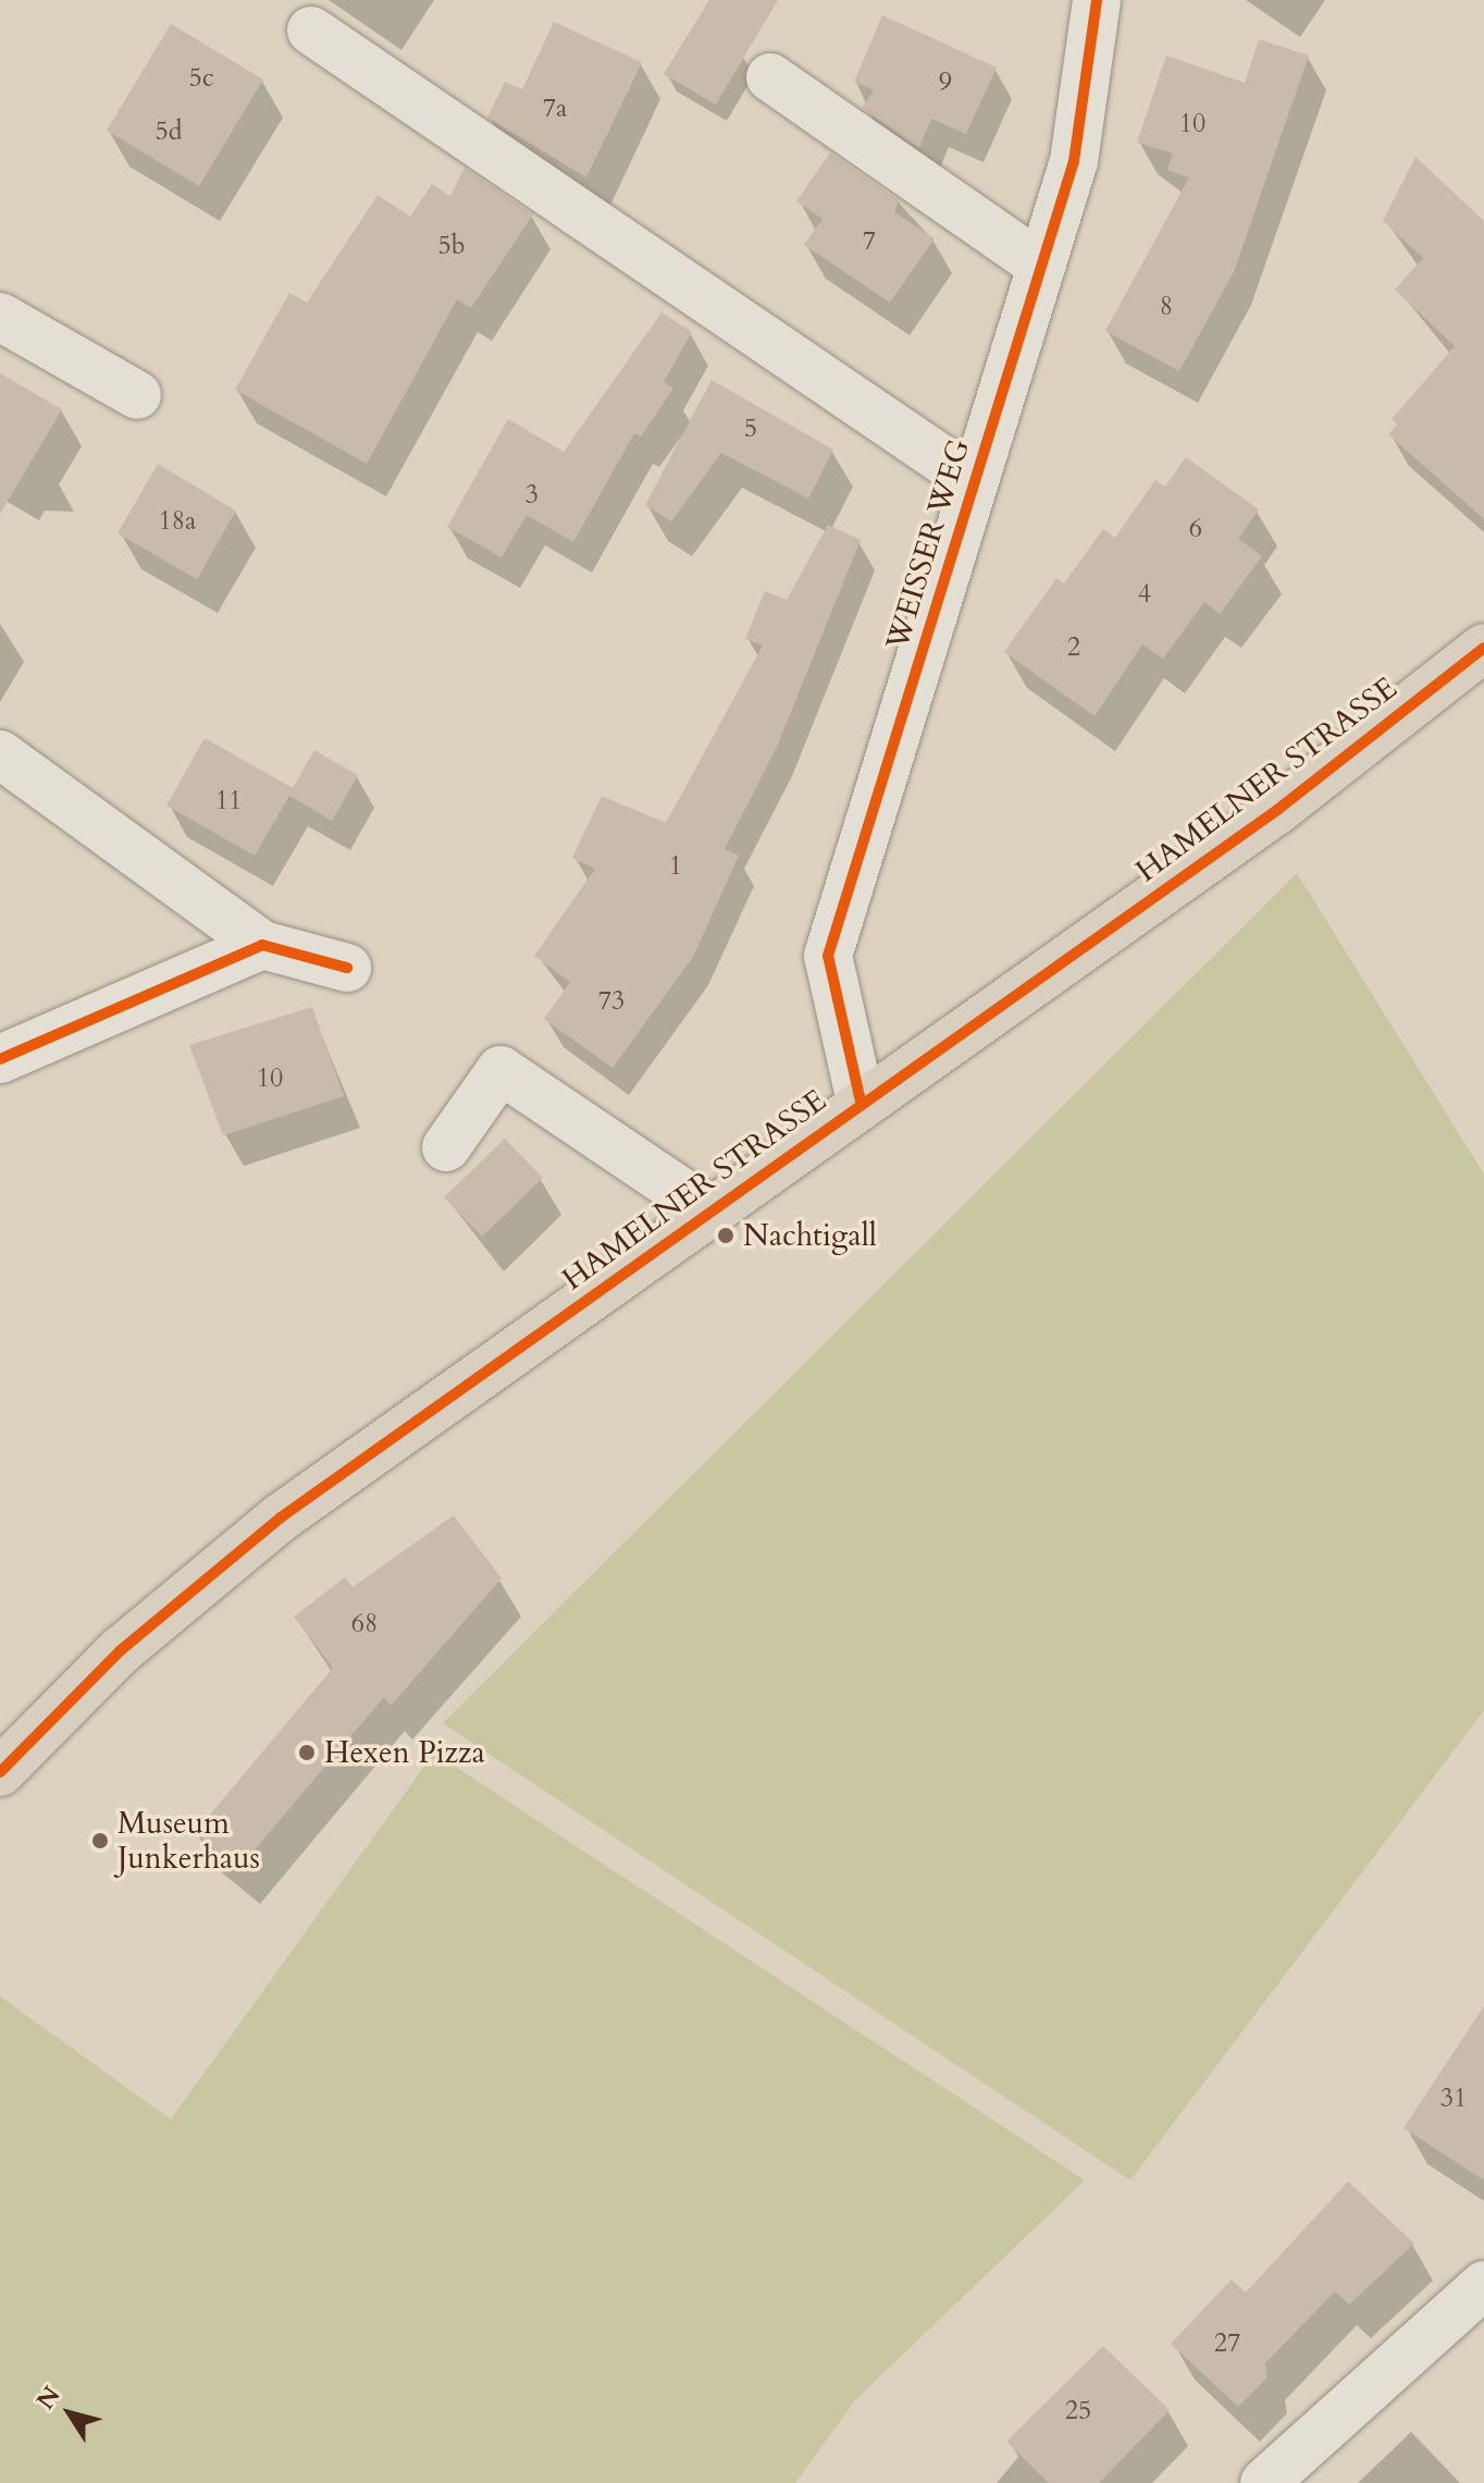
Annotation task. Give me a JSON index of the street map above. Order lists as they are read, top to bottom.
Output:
{
  "streets": {
    "main road": ["HAMELNER STRASSE"],
    "street": ["WEISSER WEG"]
  },
  "crossings": [
    ["WEISSER WEG", "HAMELNER STRASSE"]
  ],
  "places": ["Nachtigall", "Hexen Pizza", "Museum Junkerhaus"],
  "house_numbers": [
    "5c",
    "9",
    "7a",
    "10",
    "5d",
    "7",
    "5b",
    "8",
    "5",
    "3",
    "18a",
    "6",
    "4",
    "2",
    "11",
    "1",
    "73",
    "10",
    "68",
    "31",
    "27",
    "25"
  ],
  "north": "top left"
}
